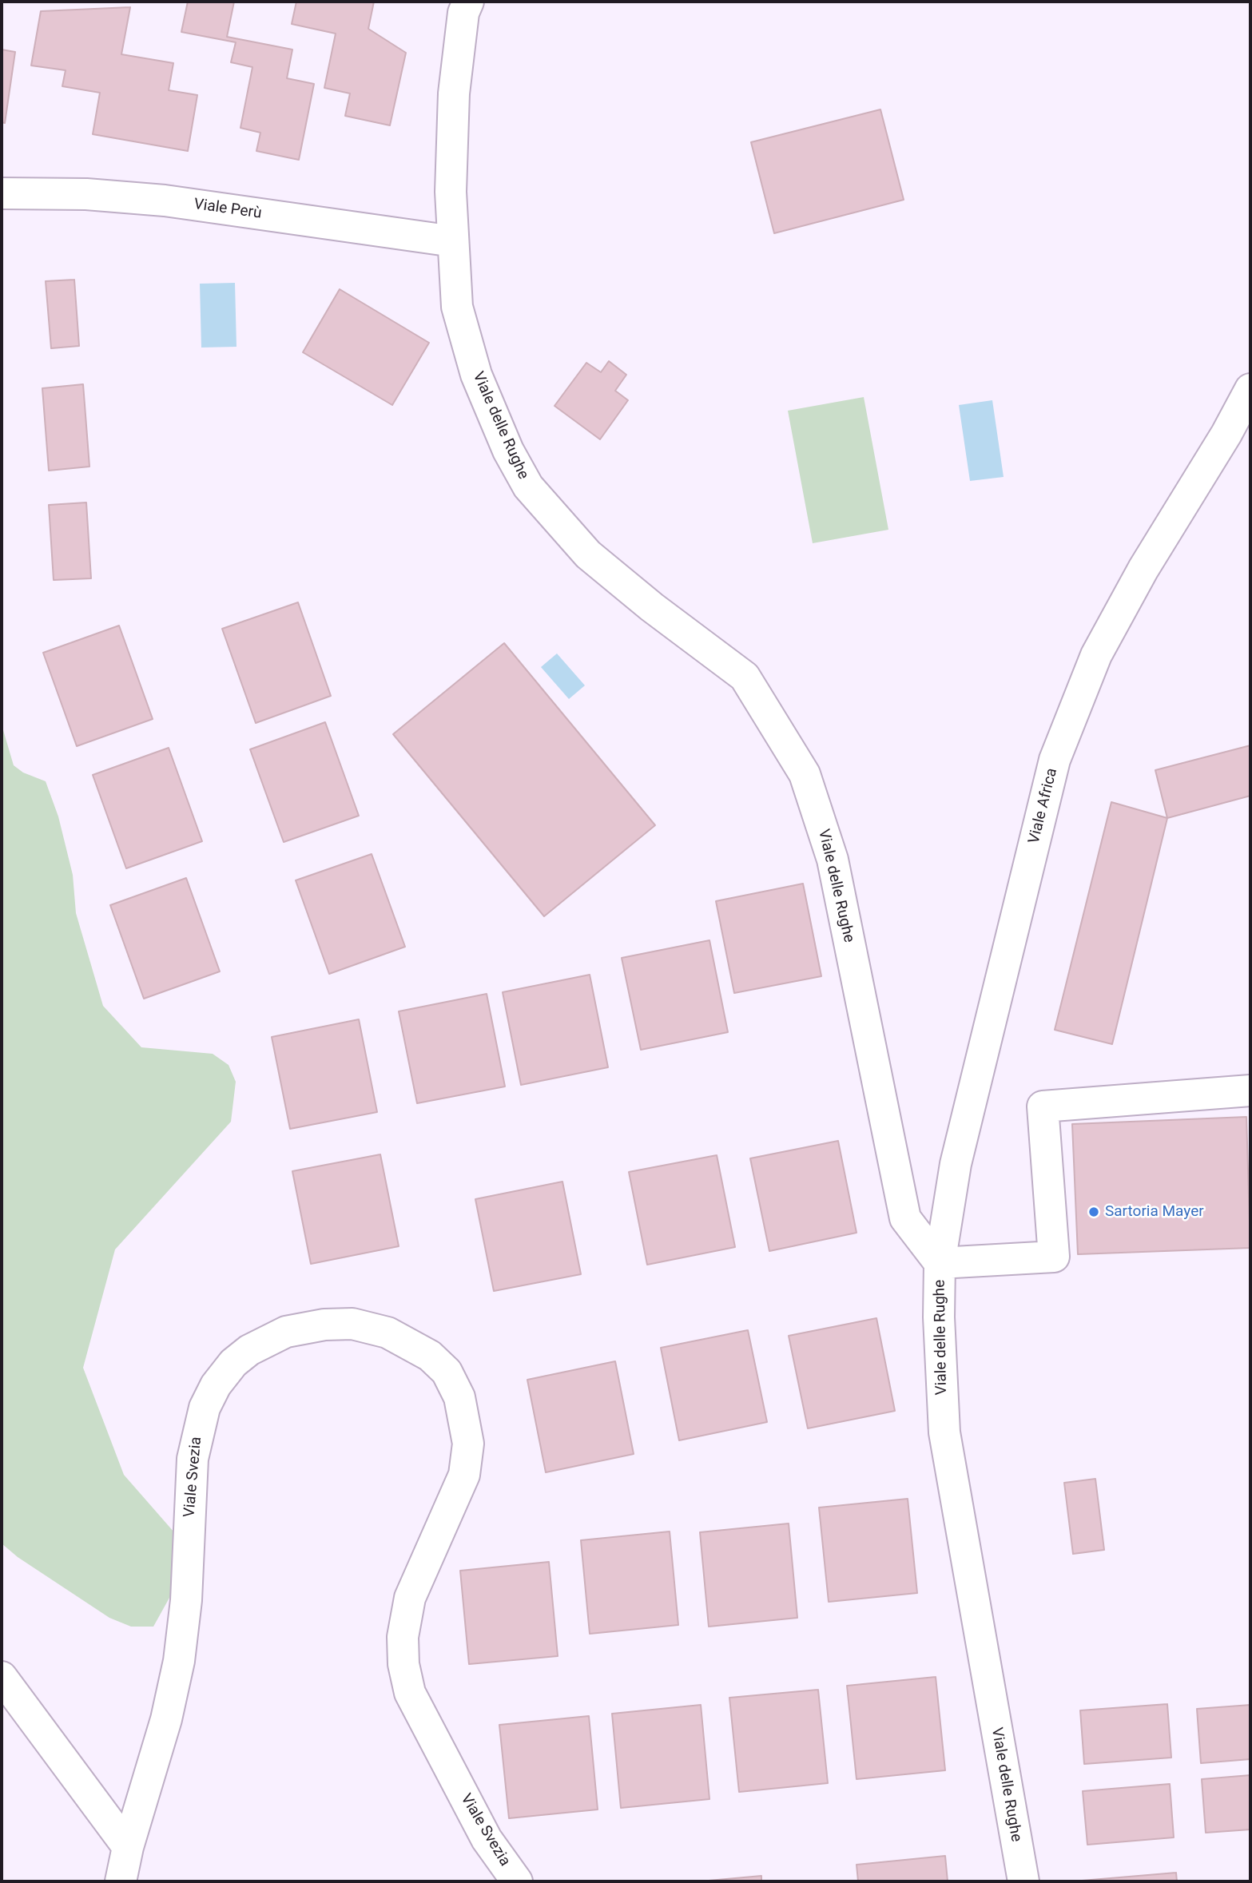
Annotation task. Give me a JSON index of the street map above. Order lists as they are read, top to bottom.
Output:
{
  "streets": {
    "street": [
      "Viale Perù",
      "Viale delle Rughe",
      "Viale Africa",
      "Viale Svezia"
    ]
  },
  "crossings": [
    ["Viale Perù", "Viale delle Rughe"],
    ["Viale delle Rughe", "Viale Africa"]
  ],
  "places": ["Sartoria Mayer"]
}
